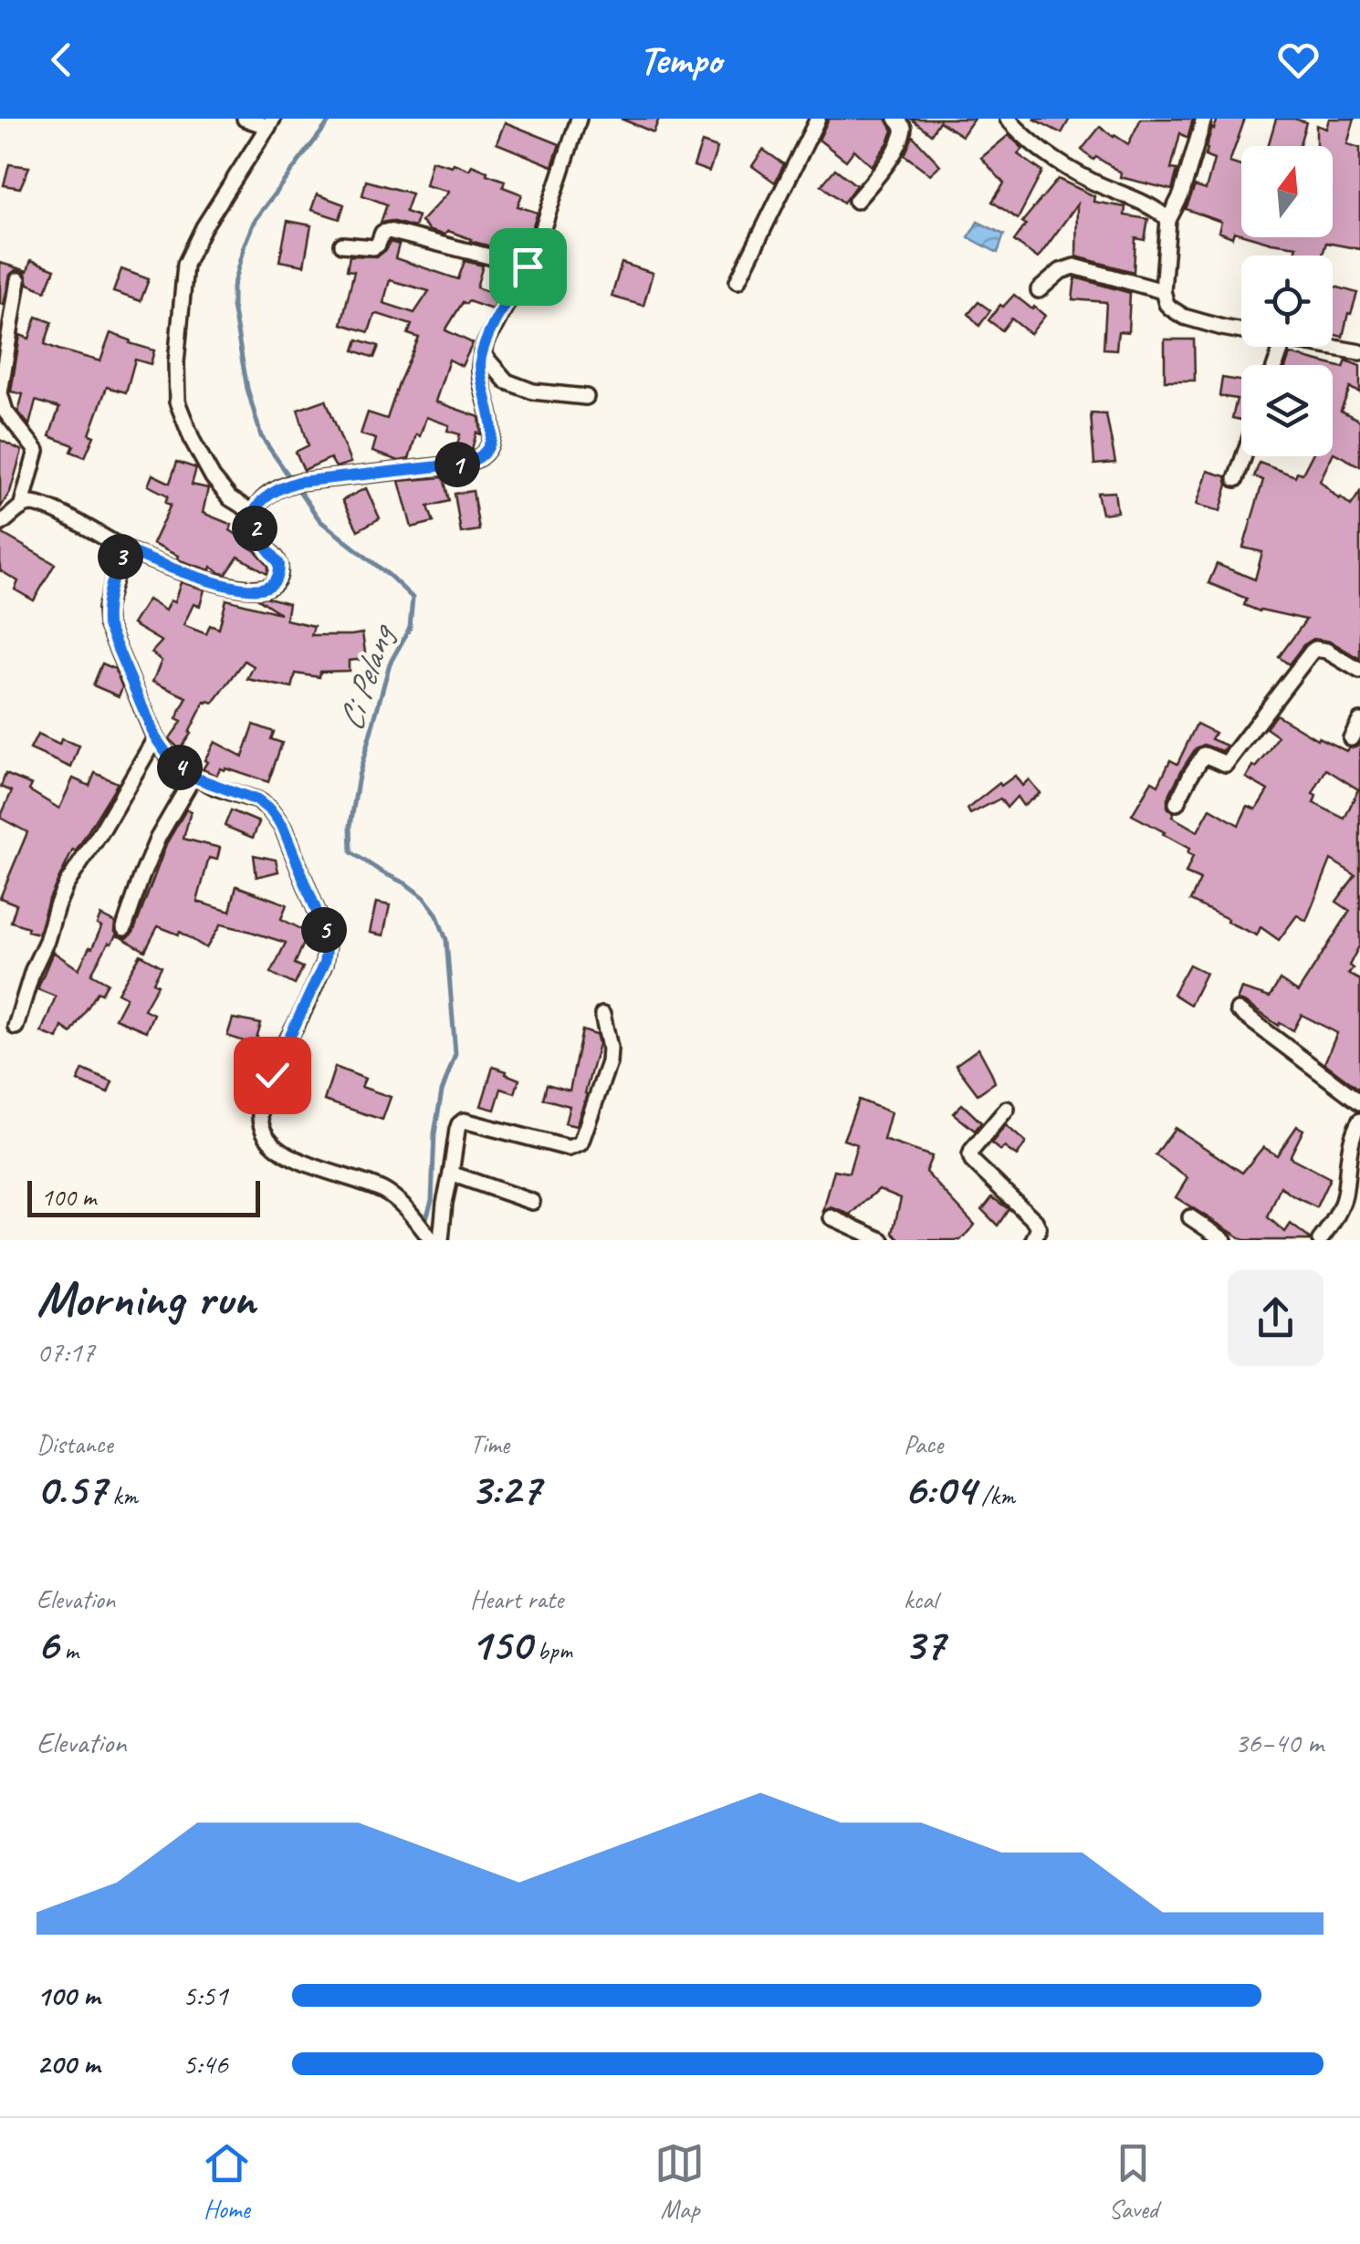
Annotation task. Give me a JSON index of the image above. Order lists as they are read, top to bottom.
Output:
{
  "water": ["Ci Pelang"],
  "scale_bar": "100 m",
  "north": "top",
  "page": {
    "header": "Tempo",
    "pins": [
      "1",
      "2",
      "3",
      "4",
      "5"
    ],
    "scale": "100 m",
    "heading": ["Morning run", "07:17"],
    "stats": [
      ["Distance", "0.57 km"],
      ["Time", "3:27"],
      ["Pace", "6:04 /km"],
      ["Elevation", "6 m"],
      ["Heart rate", "150 bpm"],
      ["kcal", "37"]
    ],
    "chart": ["Elevation", "36–40 m"],
    "list": [
      {
        "name": "100 m",
        "note": "5:51"
      },
      {
        "name": "200 m",
        "note": "5:46"
      }
    ],
    "tabs": ["Home", "Map", "Saved"]
  }
}
